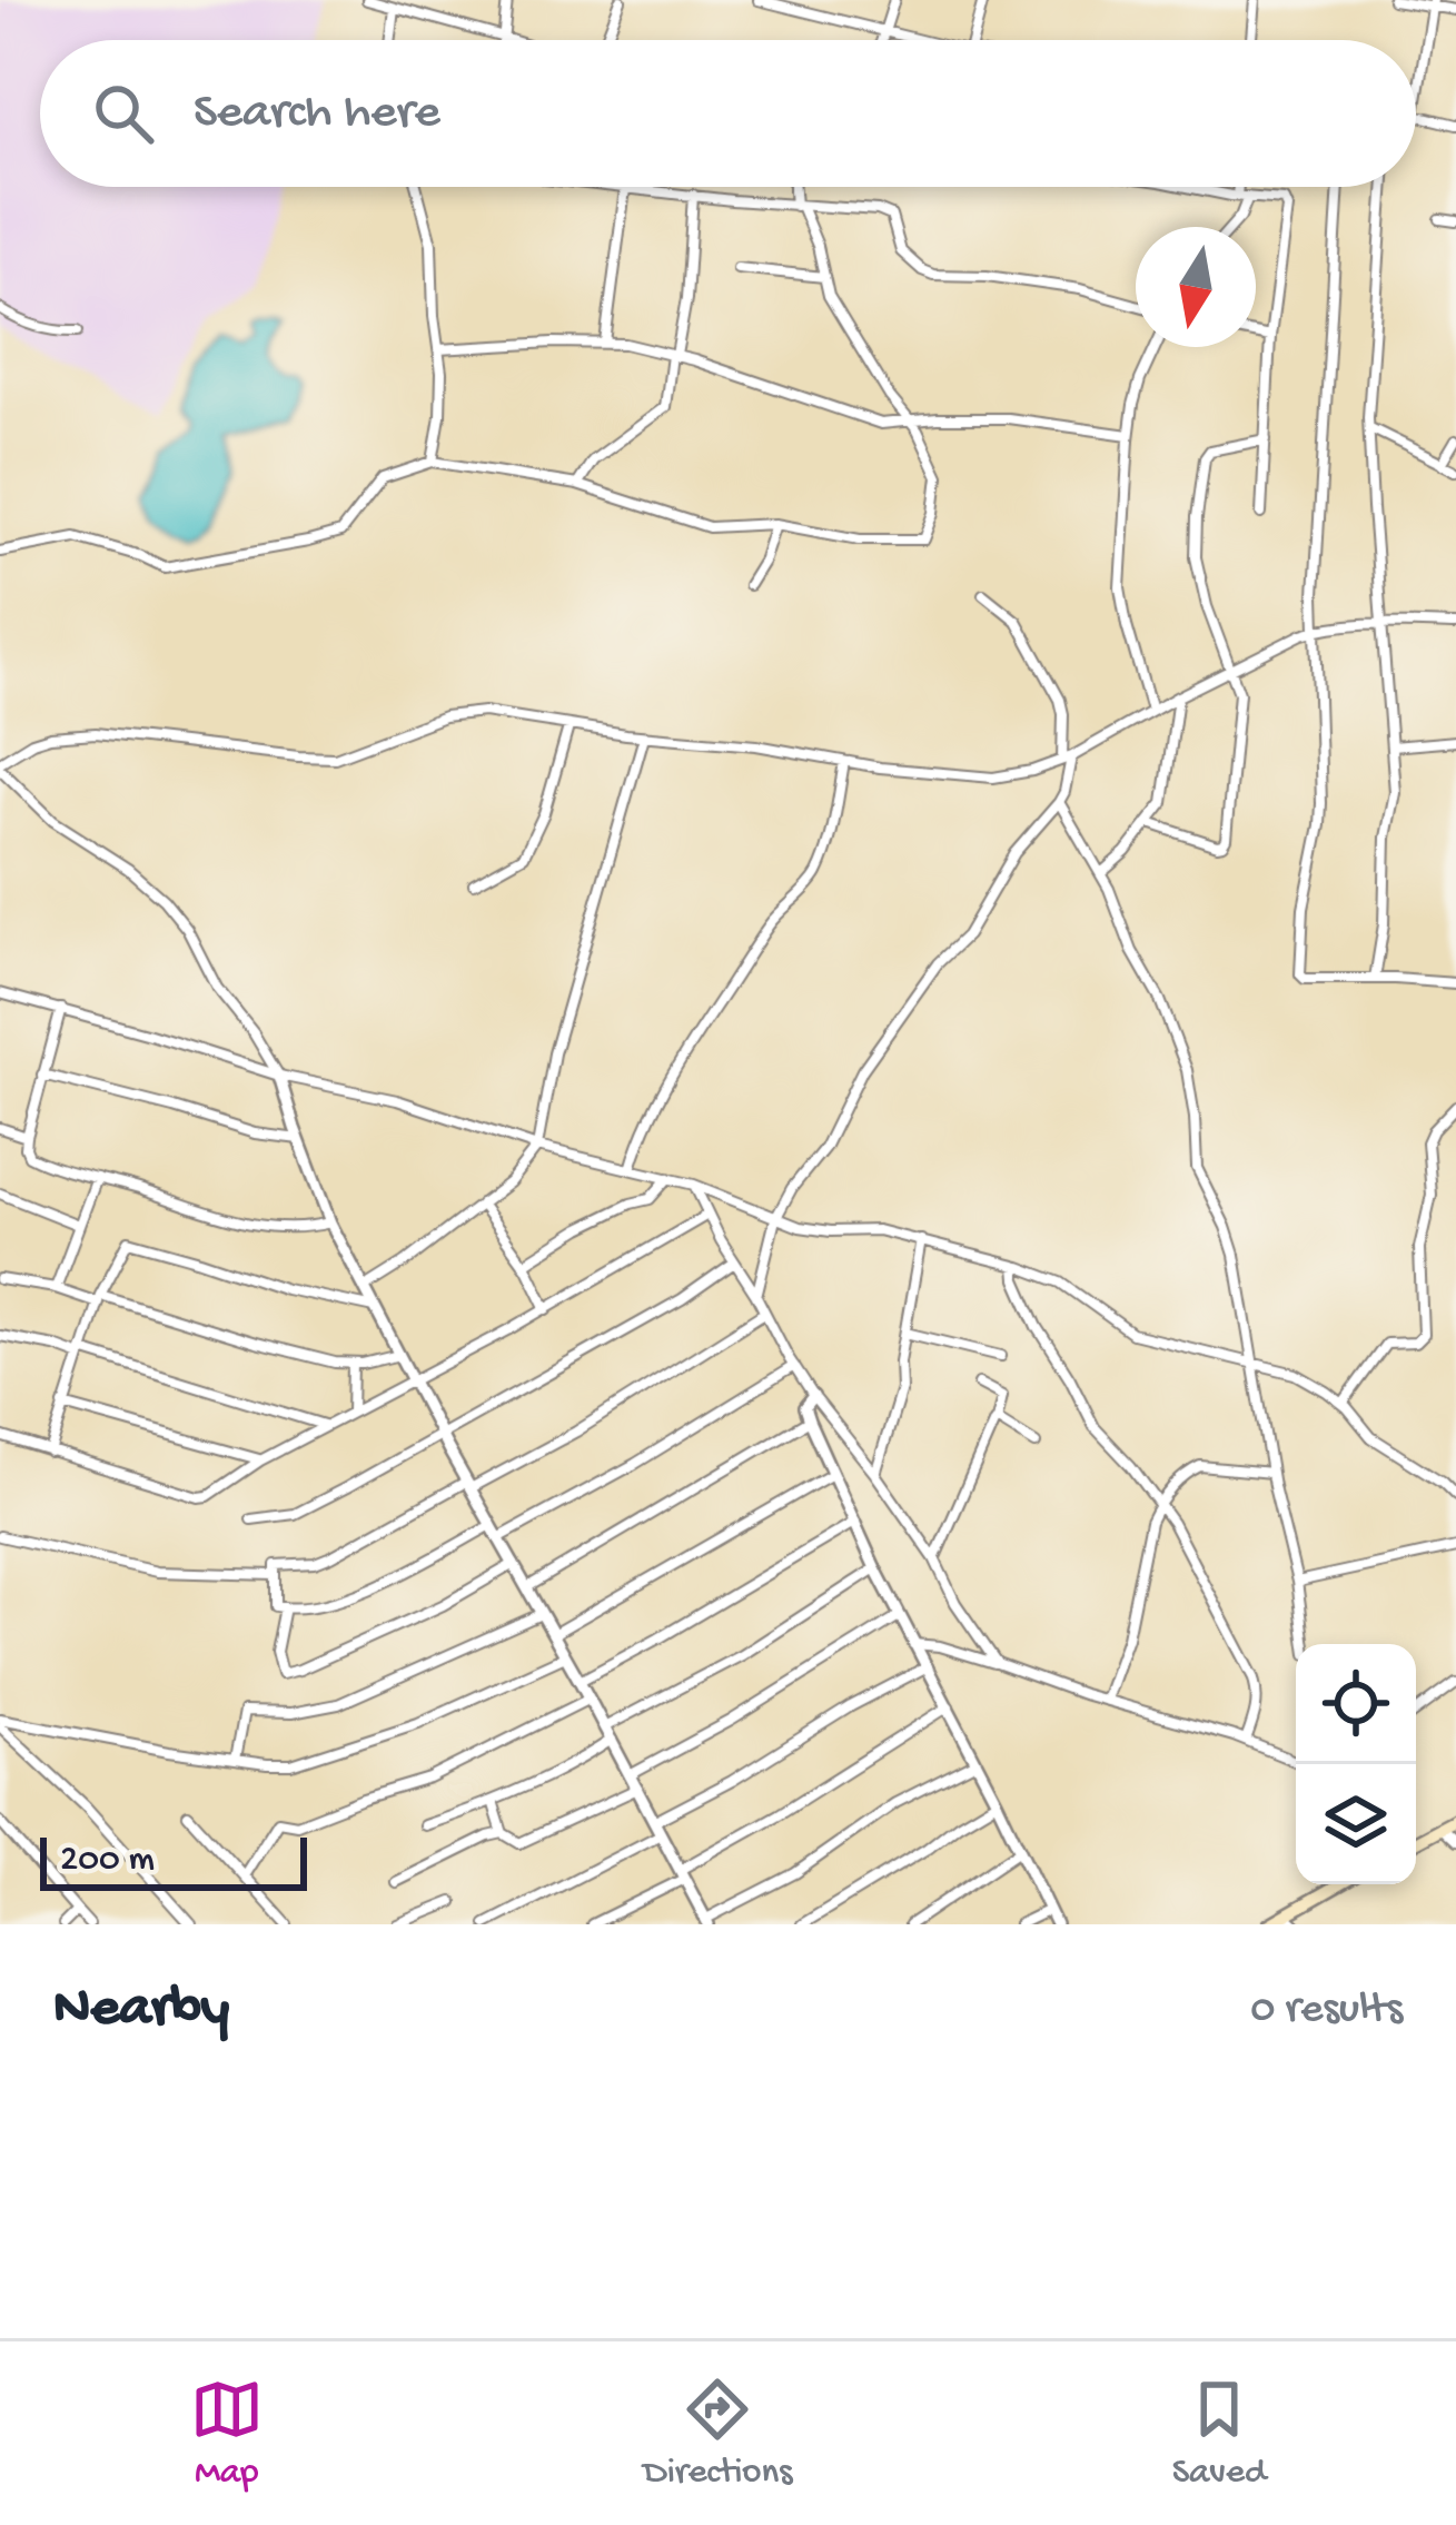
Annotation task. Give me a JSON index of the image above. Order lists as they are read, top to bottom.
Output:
{
  "scale_bar": "200 m",
  "north": "bottom",
  "page": {
    "search": "Search here",
    "scale": "200 m",
    "heading": ["Nearby", "0 results"],
    "nav": ["Map", "Directions", "Saved"]
  }
}
